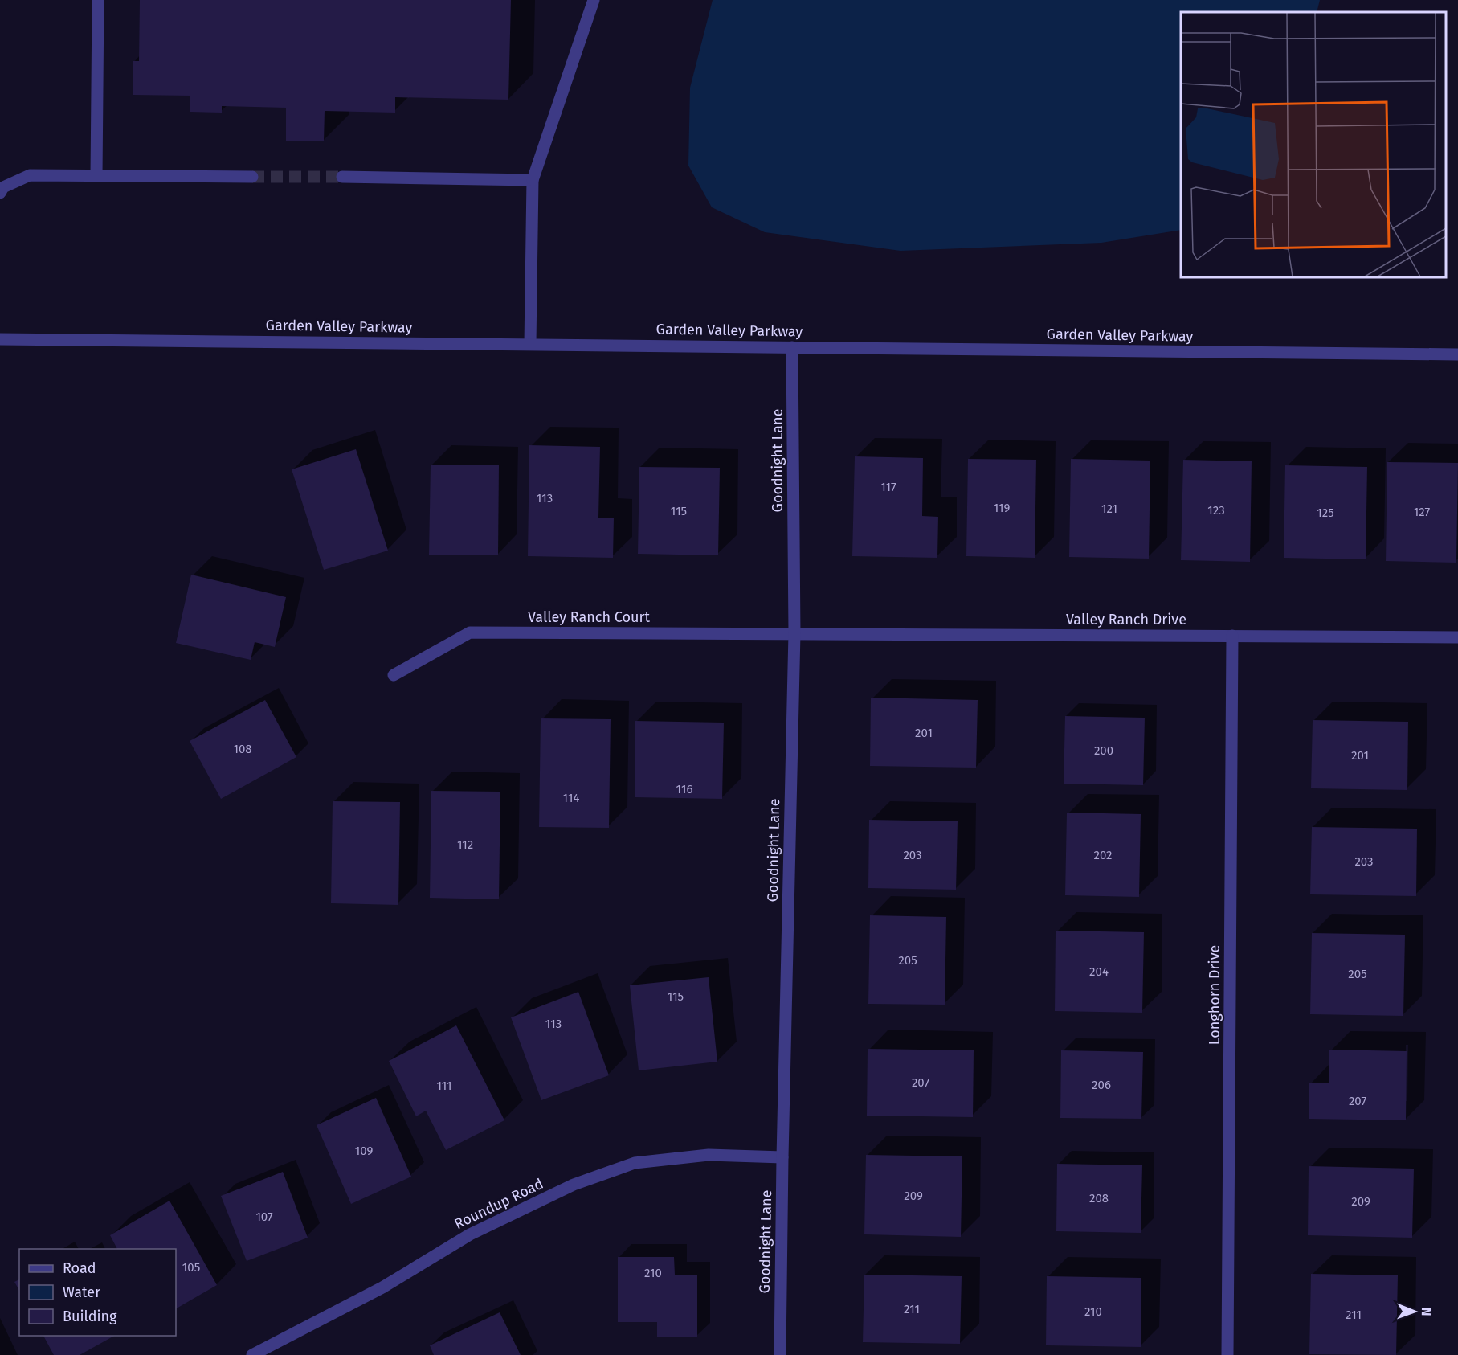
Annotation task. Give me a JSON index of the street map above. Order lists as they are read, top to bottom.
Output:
{
  "streets": {
    "street": [
      "Garden Valley Parkway",
      "Goodnight Lane",
      "Valley Ranch Court",
      "Valley Ranch Drive",
      "Longhorn Drive",
      "Roundup Road"
    ]
  },
  "crossings": [
    ["Garden Valley Parkway", "Goodnight Lane"],
    ["Goodnight Lane", "Valley Ranch Court"],
    ["Goodnight Lane", "Valley Ranch Drive"],
    ["Goodnight Lane", "Roundup Road"],
    ["Valley Ranch Court", "Valley Ranch Drive"],
    ["Valley Ranch Drive", "Longhorn Drive"]
  ],
  "house_numbers": [
    "117",
    "113",
    "119",
    "121",
    "123",
    "115",
    "127",
    "125",
    "201",
    "108",
    "200",
    "201",
    "116",
    "114",
    "112",
    "203",
    "202",
    "203",
    "205",
    "204",
    "205",
    "115",
    "113",
    "207",
    "206",
    "111",
    "207",
    "109",
    "209",
    "208",
    "209",
    "107",
    "105",
    "210",
    "211",
    "210",
    "211"
  ],
  "legend": ["Road", "Water", "Building"],
  "north": "right"
}
